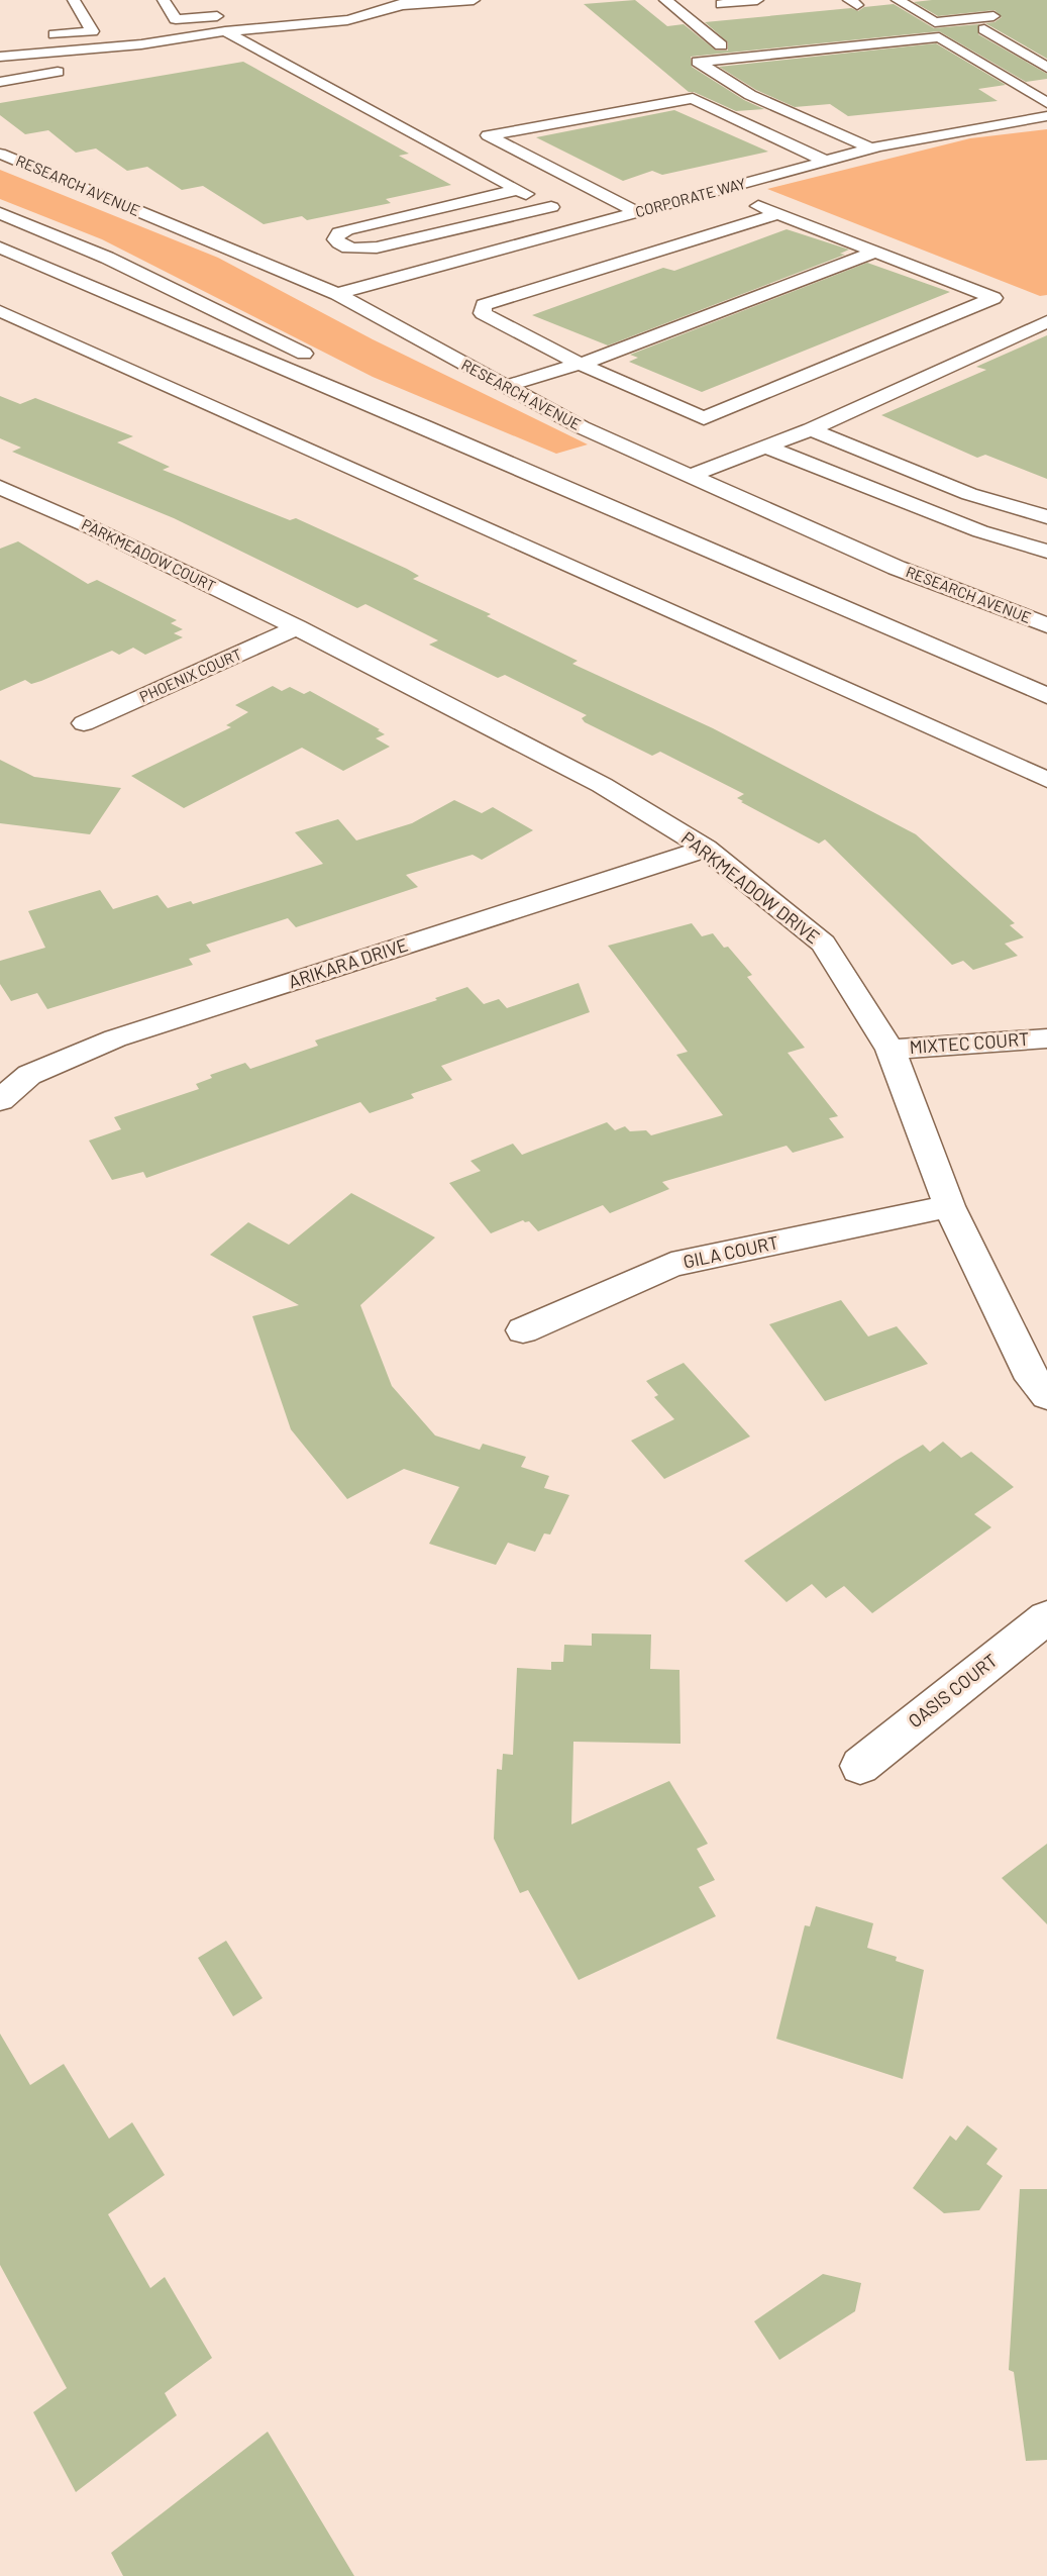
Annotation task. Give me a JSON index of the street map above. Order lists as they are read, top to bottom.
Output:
{
  "streets": {
    "main road": [
      "RESEARCH AVENUE",
      "CORPORATE WAY",
      "PARKMEADOW COURT",
      "PHOENIX COURT",
      "PARKMEADOW DRIVE",
      "ARIKARA DRIVE",
      "MIXTEC COURT",
      "GILA COURT",
      "OASIS COURT"
    ]
  },
  "crossings": [
    ["RESEARCH AVENUE", "CORPORATE WAY"],
    ["PARKMEADOW COURT", "PHOENIX COURT"],
    ["PARKMEADOW COURT", "PARKMEADOW DRIVE"],
    ["PHOENIX COURT", "PARKMEADOW DRIVE"],
    ["PARKMEADOW DRIVE", "ARIKARA DRIVE"],
    ["PARKMEADOW DRIVE", "MIXTEC COURT"],
    ["PARKMEADOW DRIVE", "GILA COURT"]
  ]
}
